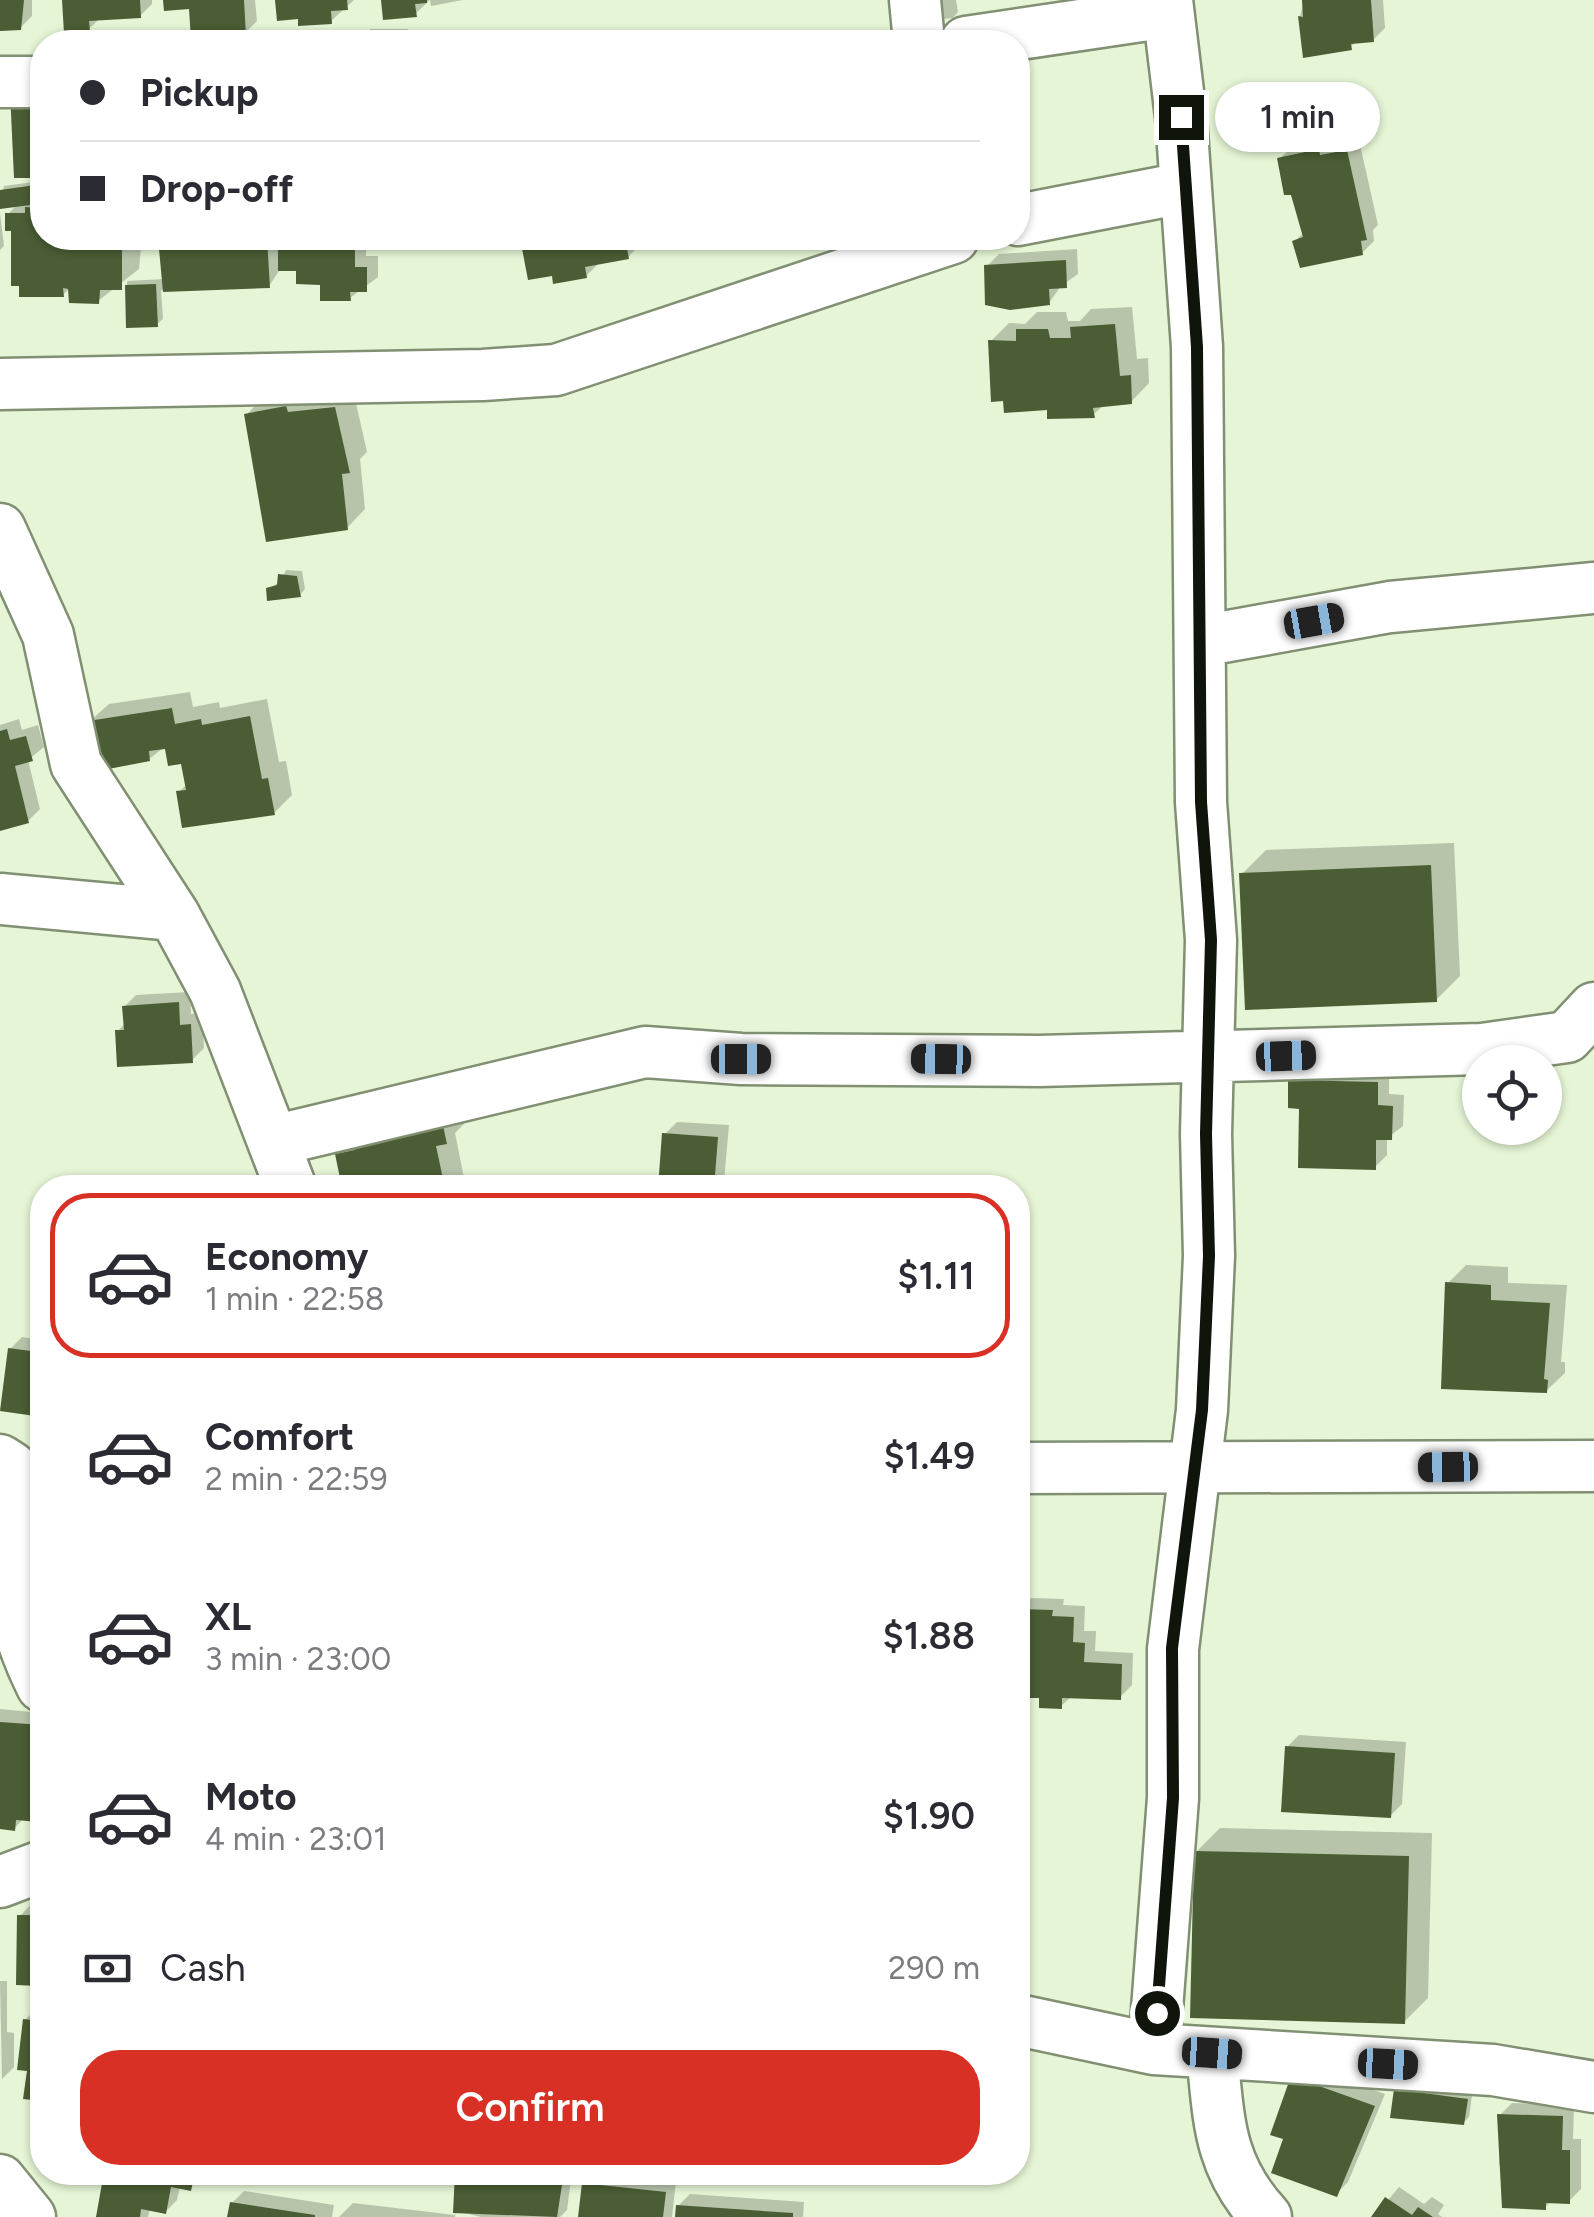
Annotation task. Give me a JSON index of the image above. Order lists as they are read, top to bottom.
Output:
{
  "page": {
    "banner": ["Pickup", "Drop-off"],
    "bubble": "1 min",
    "list": [
      {
        "name": "Economy",
        "note": "1 min · 22:58",
        "value": "$1.11"
      },
      {
        "name": "Comfort",
        "note": "2 min · 22:59",
        "value": "$1.49"
      },
      {
        "name": "XL",
        "note": "3 min · 23:00",
        "value": "$1.88"
      },
      {
        "name": "Moto",
        "note": "4 min · 23:01",
        "value": "$1.90"
      }
    ],
    "pay": ["Cash", "290 m"],
    "buttons": "Confirm"
  }
}
